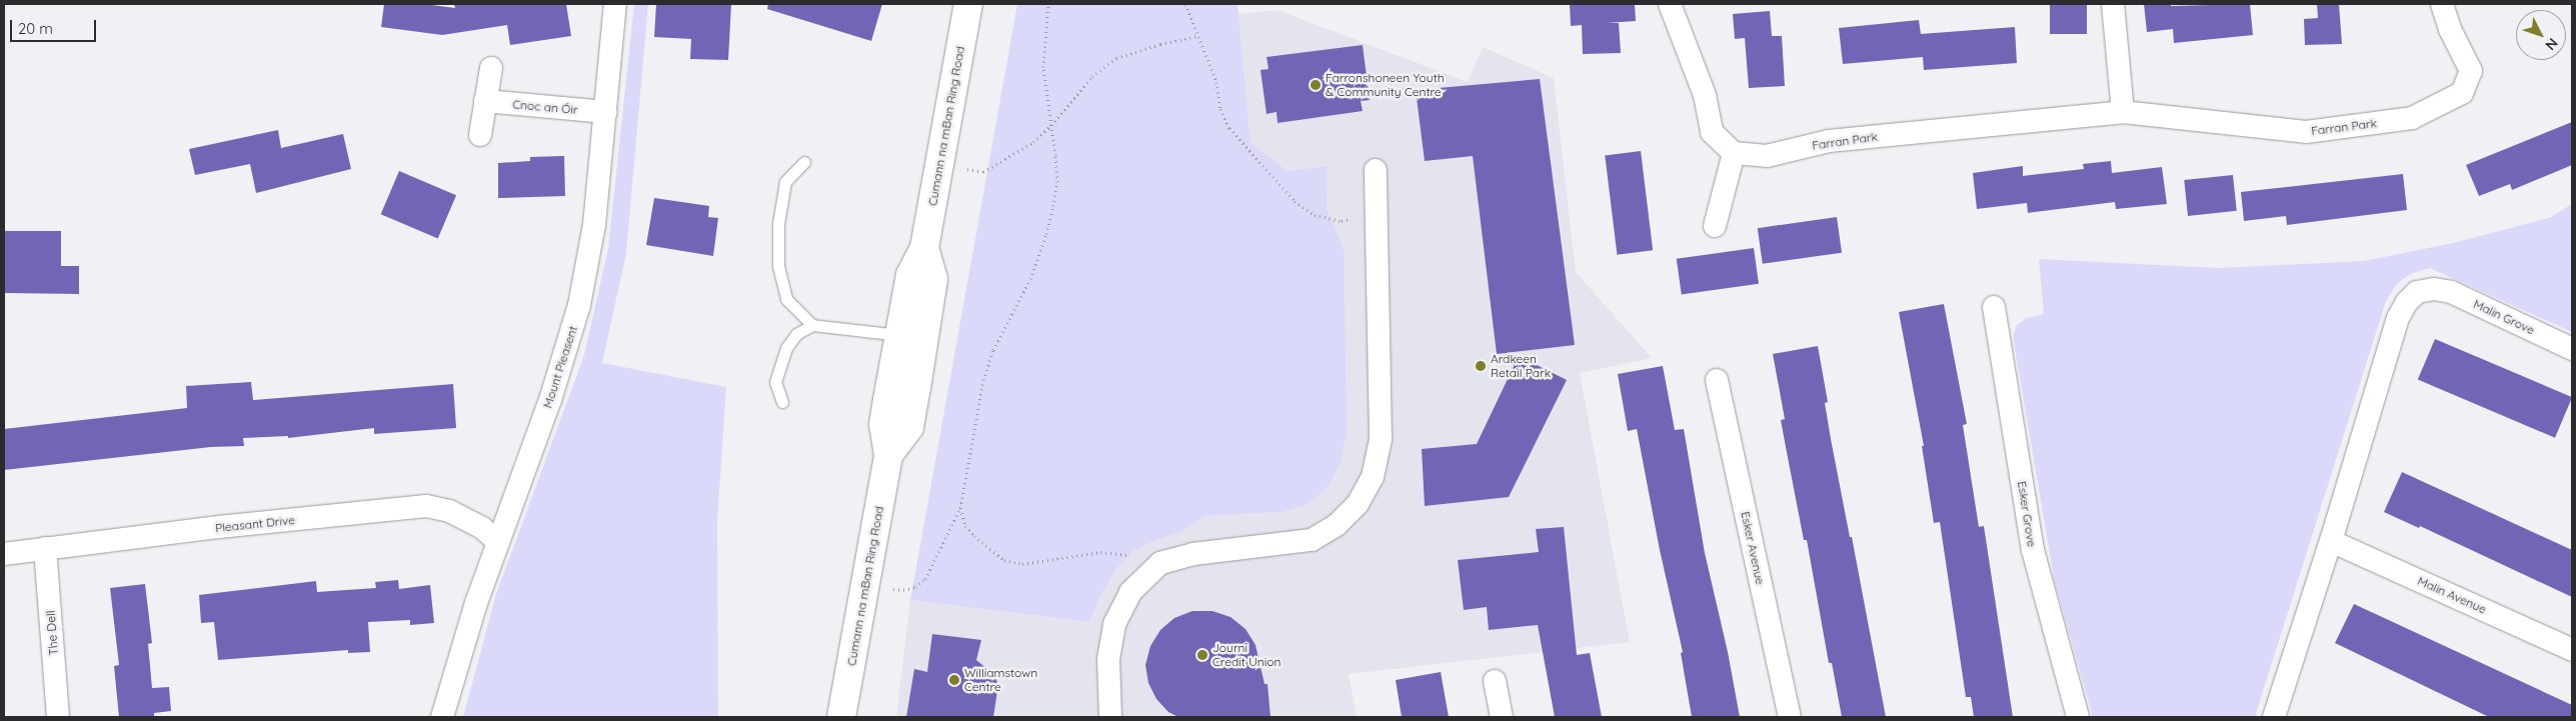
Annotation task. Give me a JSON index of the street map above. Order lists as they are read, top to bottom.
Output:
{
  "streets": {
    "main road": ["Cumann na mBan Ring Road"],
    "street": [
      "Cnoc an Óir",
      "Farran Park",
      "Malin Grove",
      "Mount Pleasent",
      "Esker Grove",
      "Pleasant Drive",
      "Esker Avenue",
      "Malin Avenue",
      "The Dell"
    ]
  },
  "crossings": [
    ["Cnoc an Óir", "Mount Pleasent"],
    ["Malin Grove", "Malin Avenue"],
    ["Mount Pleasent", "Pleasant Drive"],
    ["Pleasant Drive", "The Dell"]
  ],
  "places": [
    "Farronshoneen Youth & Community Centre",
    "Ardkeen Retail Park",
    "Journi Credit Union",
    "Williamstown Centre"
  ],
  "scale_bar": "20 m",
  "north": "bottom right"
}
